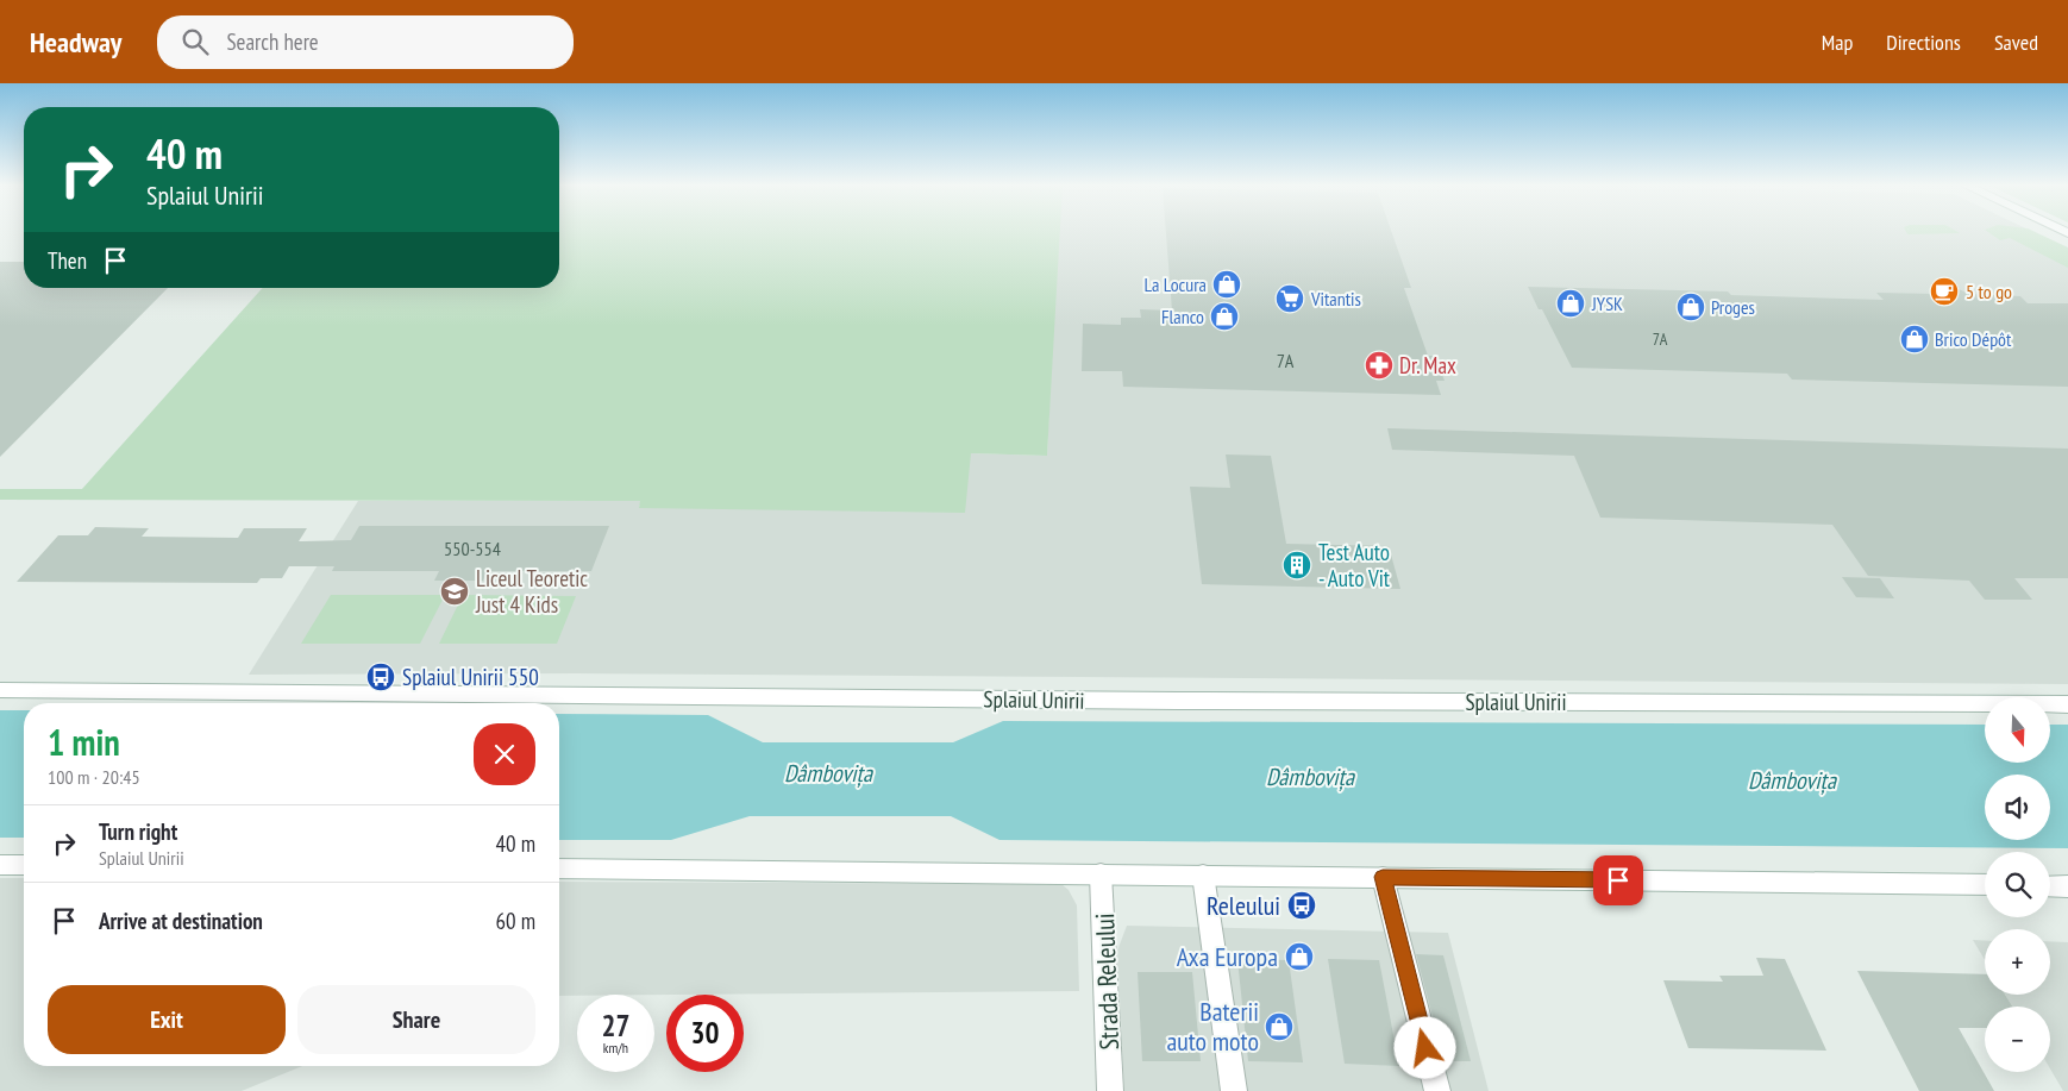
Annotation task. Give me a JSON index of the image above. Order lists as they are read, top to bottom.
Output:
{
  "streets": {
    "main road": ["Splaiul Unirii", "Strada Releului"]
  },
  "water": ["Dâmbovița"],
  "places": {
    "shop": [
      "La Locura",
      "JYSK",
      "Proges",
      "Flanco",
      "Brico Dépôt",
      "Axa Europa",
      "Baterii auto moto"
    ],
    "cafe": ["5 to go"],
    "supermarket": ["Vitantis"],
    "pharmacy": ["Dr. Max"],
    "building": ["Test Auto - Auto Vit"],
    "school or university": ["Liceul Teoretic Just 4 Kids"],
    "bus stop": ["Splaiul Unirii 550", "Releului"]
  },
  "house_numbers": ["7A", "7A", "550-554"],
  "north": "bottom",
  "page": {
    "header": "Headway",
    "search": "Search here",
    "nav": ["Map", "Directions", "Saved"],
    "turn": ["40 m", "Splaiul Unirii"],
    "then": "Then",
    "map_buttons": ["+", "−"],
    "heading": ["1 min", "100 m · 20:45"],
    "list": [
      {
        "name": "Turn right",
        "note": "Splaiul Unirii",
        "value": "40 m"
      },
      {
        "name": "Arrive at destination",
        "value": "60 m"
      }
    ],
    "buttons": ["Exit", "Share"],
    "speed": "27 km/h",
    "limit": "30"
  }
}
